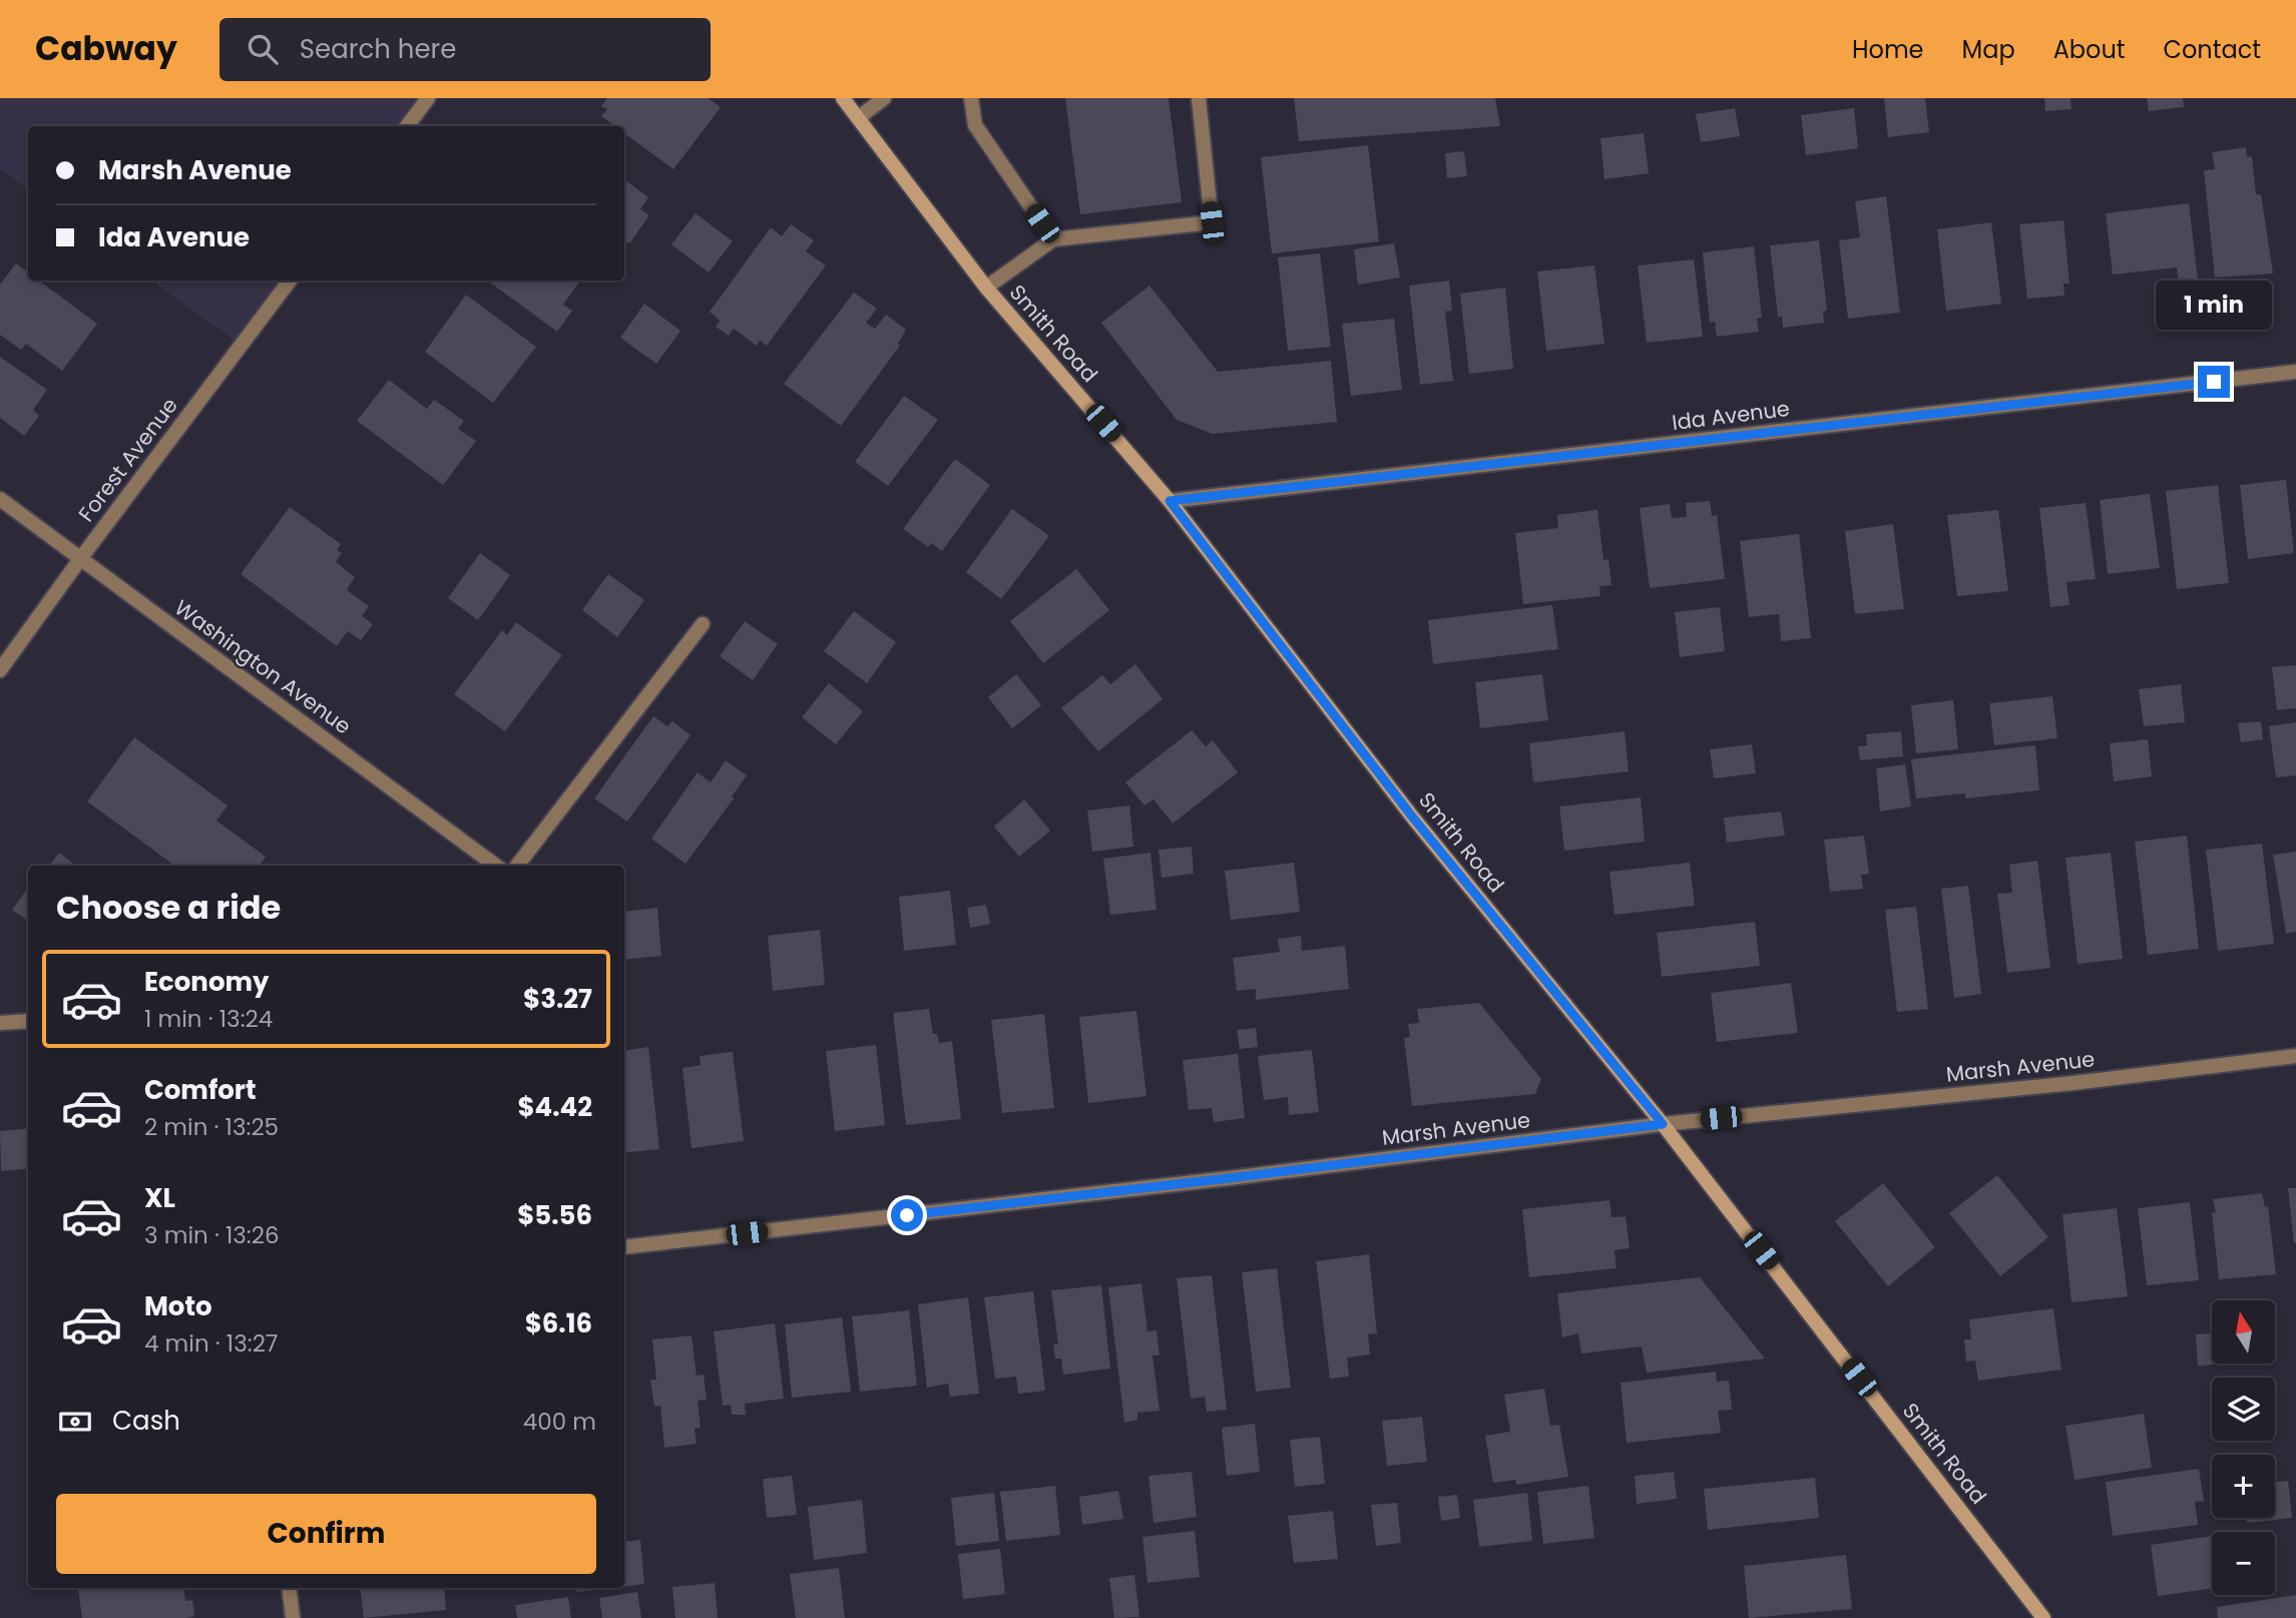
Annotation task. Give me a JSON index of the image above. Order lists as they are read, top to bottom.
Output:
{
  "streets": {
    "main road": ["Smith Road"],
    "street": [
      "Ida Avenue",
      "Forest Avenue",
      "Washington Avenue",
      "Marsh Avenue"
    ]
  },
  "crossings": [
    ["Smith Road", "Ida Avenue"],
    ["Smith Road", "Marsh Avenue"],
    ["Forest Avenue", "Washington Avenue"]
  ],
  "north": "top",
  "page": {
    "header": "Cabway",
    "search": "Search here",
    "nav": [
      "Home",
      "Map",
      "About",
      "Contact"
    ],
    "banner": ["Marsh Avenue", "Ida Avenue"],
    "bubble": "1 min",
    "heading": "Choose a ride",
    "list": [
      {
        "name": "Economy",
        "note": "1 min · 13:24",
        "value": "$3.27"
      },
      {
        "name": "Comfort",
        "note": "2 min · 13:25",
        "value": "$4.42"
      },
      {
        "name": "XL",
        "note": "3 min · 13:26",
        "value": "$5.56"
      },
      {
        "name": "Moto",
        "note": "4 min · 13:27",
        "value": "$6.16"
      }
    ],
    "map_buttons": ["+", "−"],
    "pay": ["Cash", "400 m"],
    "buttons": "Confirm"
  }
}
